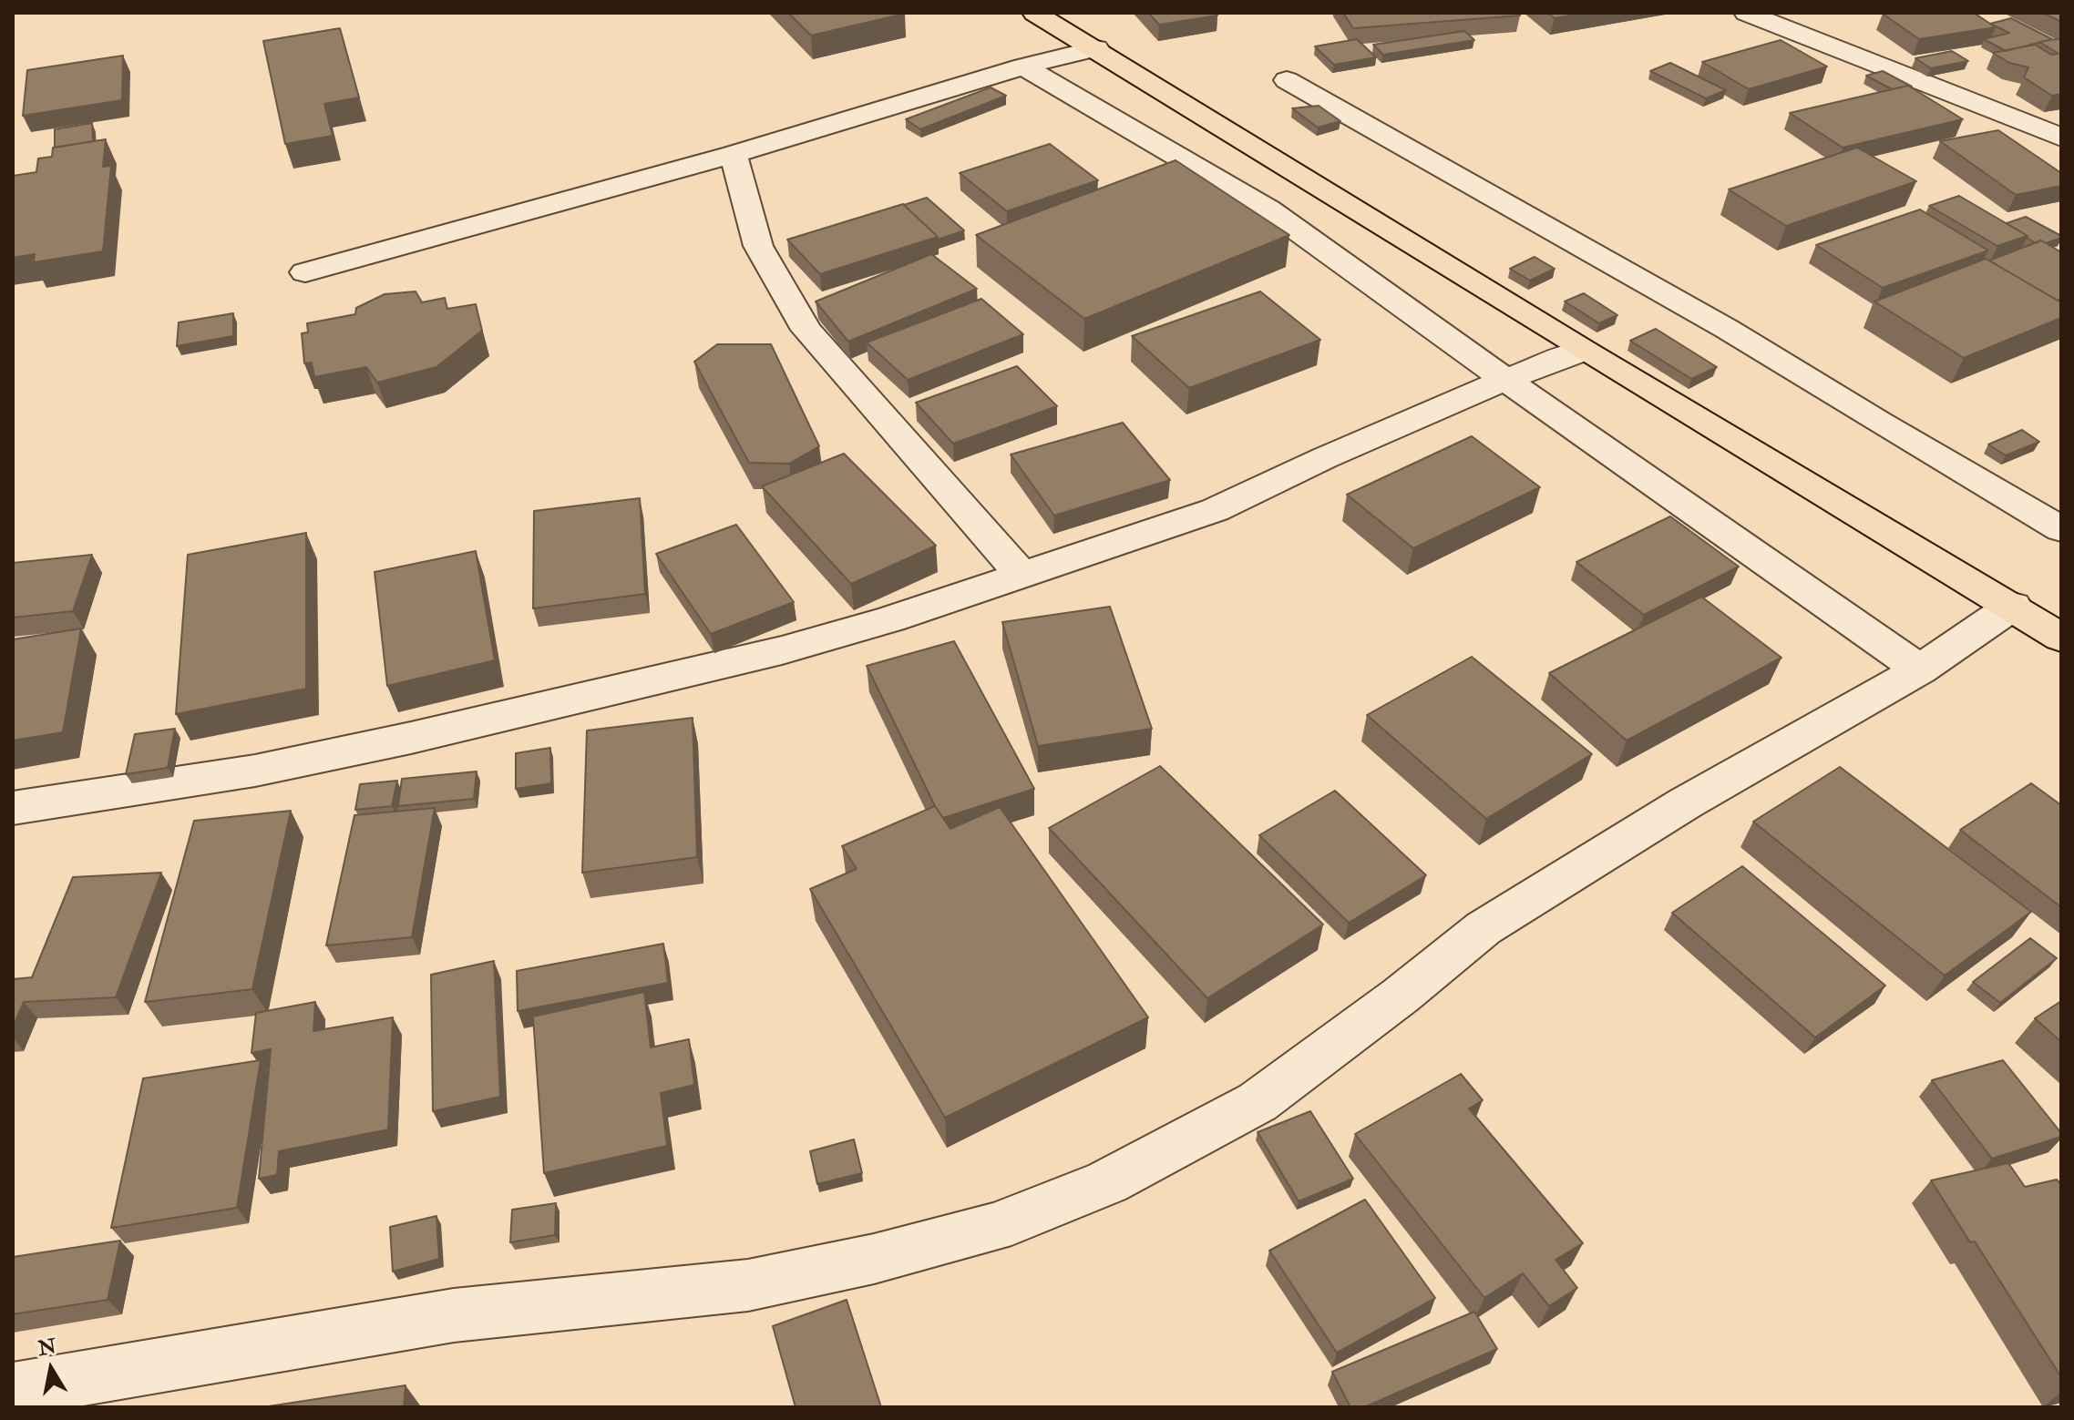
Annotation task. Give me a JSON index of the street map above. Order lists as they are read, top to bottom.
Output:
{
  "north": "top"
}
